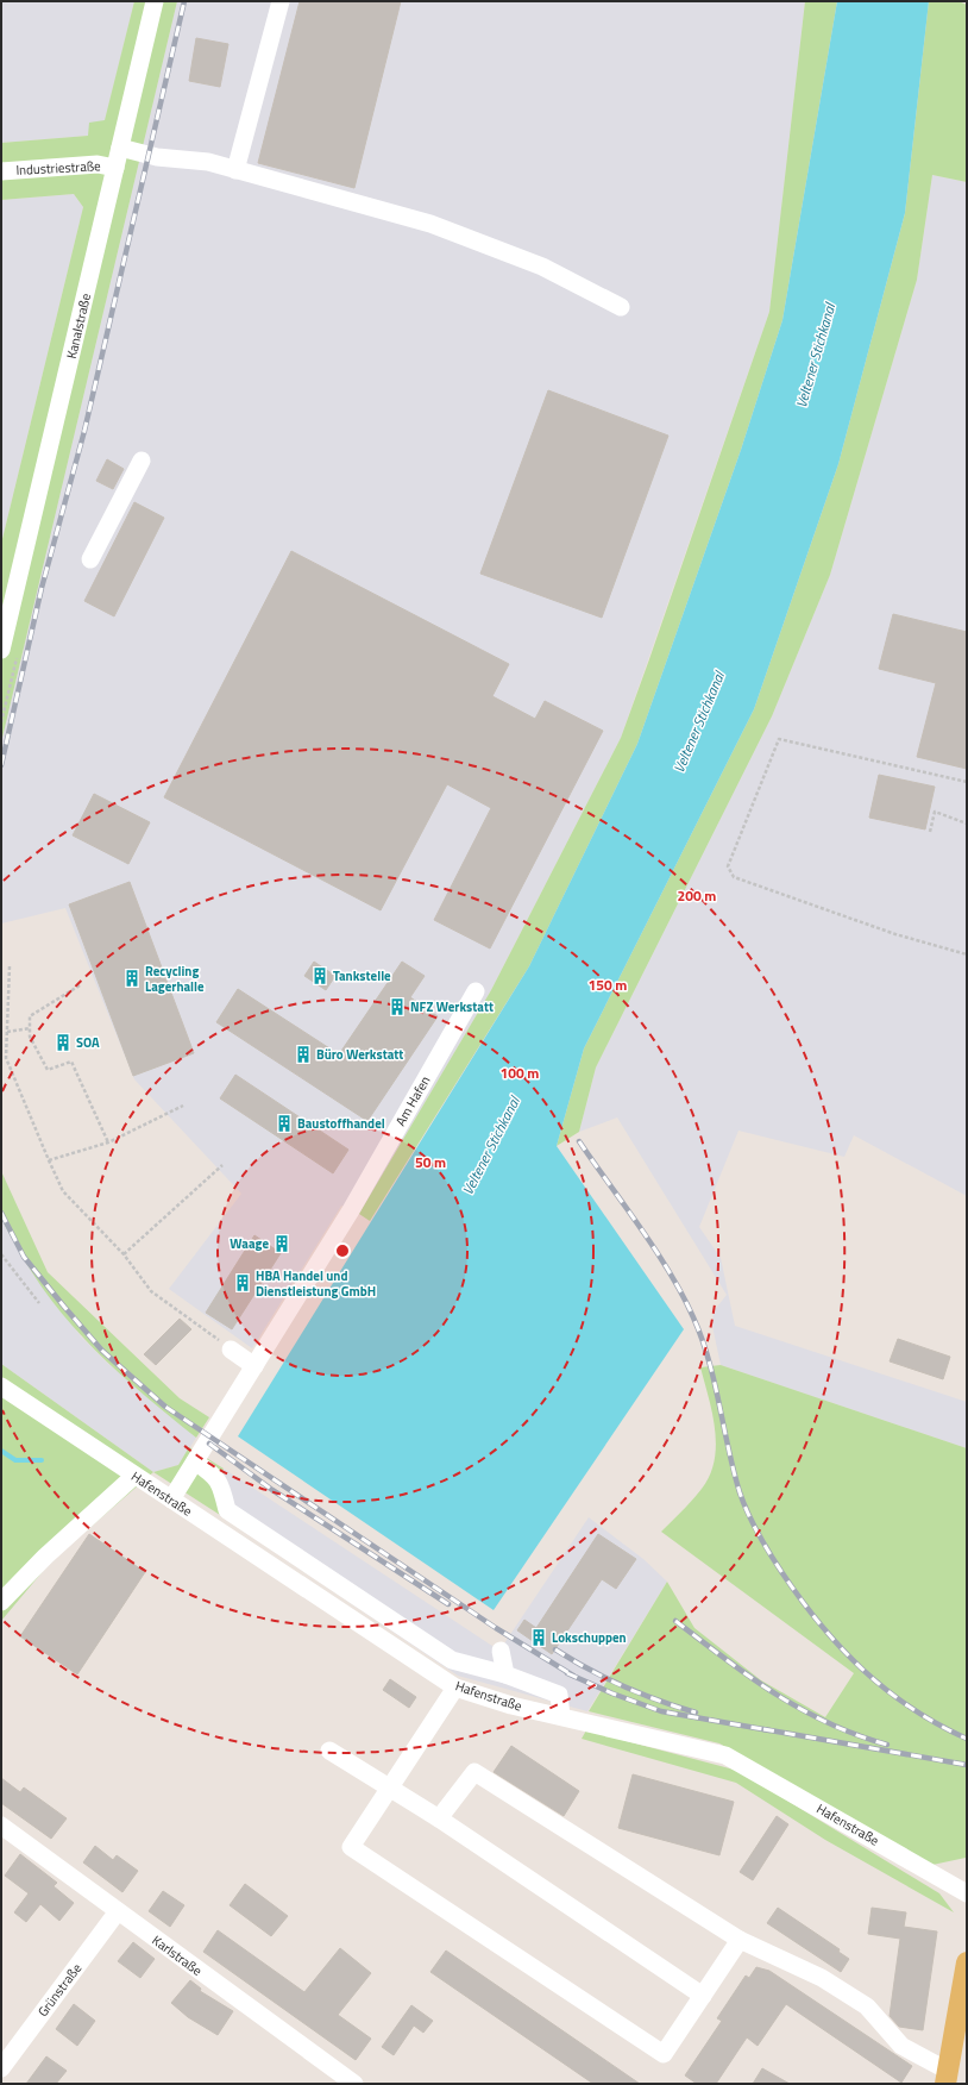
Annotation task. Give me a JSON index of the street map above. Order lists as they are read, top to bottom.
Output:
{
  "streets": {
    "street": [
      "Industriestraße",
      "Kanalstraße",
      "Am Hafen",
      "Hafenstraße",
      "Karlstraße",
      "Grünstraße"
    ]
  },
  "crossings": [
    ["Industriestraße", "Kanalstraße"],
    ["Karlstraße", "Grünstraße"]
  ],
  "water": ["Veltener Stichkanal"],
  "places": {
    "building": [
      "Tankstelle",
      "Recycling Lagerhalle",
      "NFZ Werkstatt",
      "SOA",
      "Büro Werkstatt",
      "Baustoffhandel",
      "Waage",
      "HBA Handel und Dienstleistung GmbH",
      "Lokschuppen"
    ]
  },
  "rings": [
    "200 m",
    "150 m",
    "100 m",
    "50 m"
  ]
}
